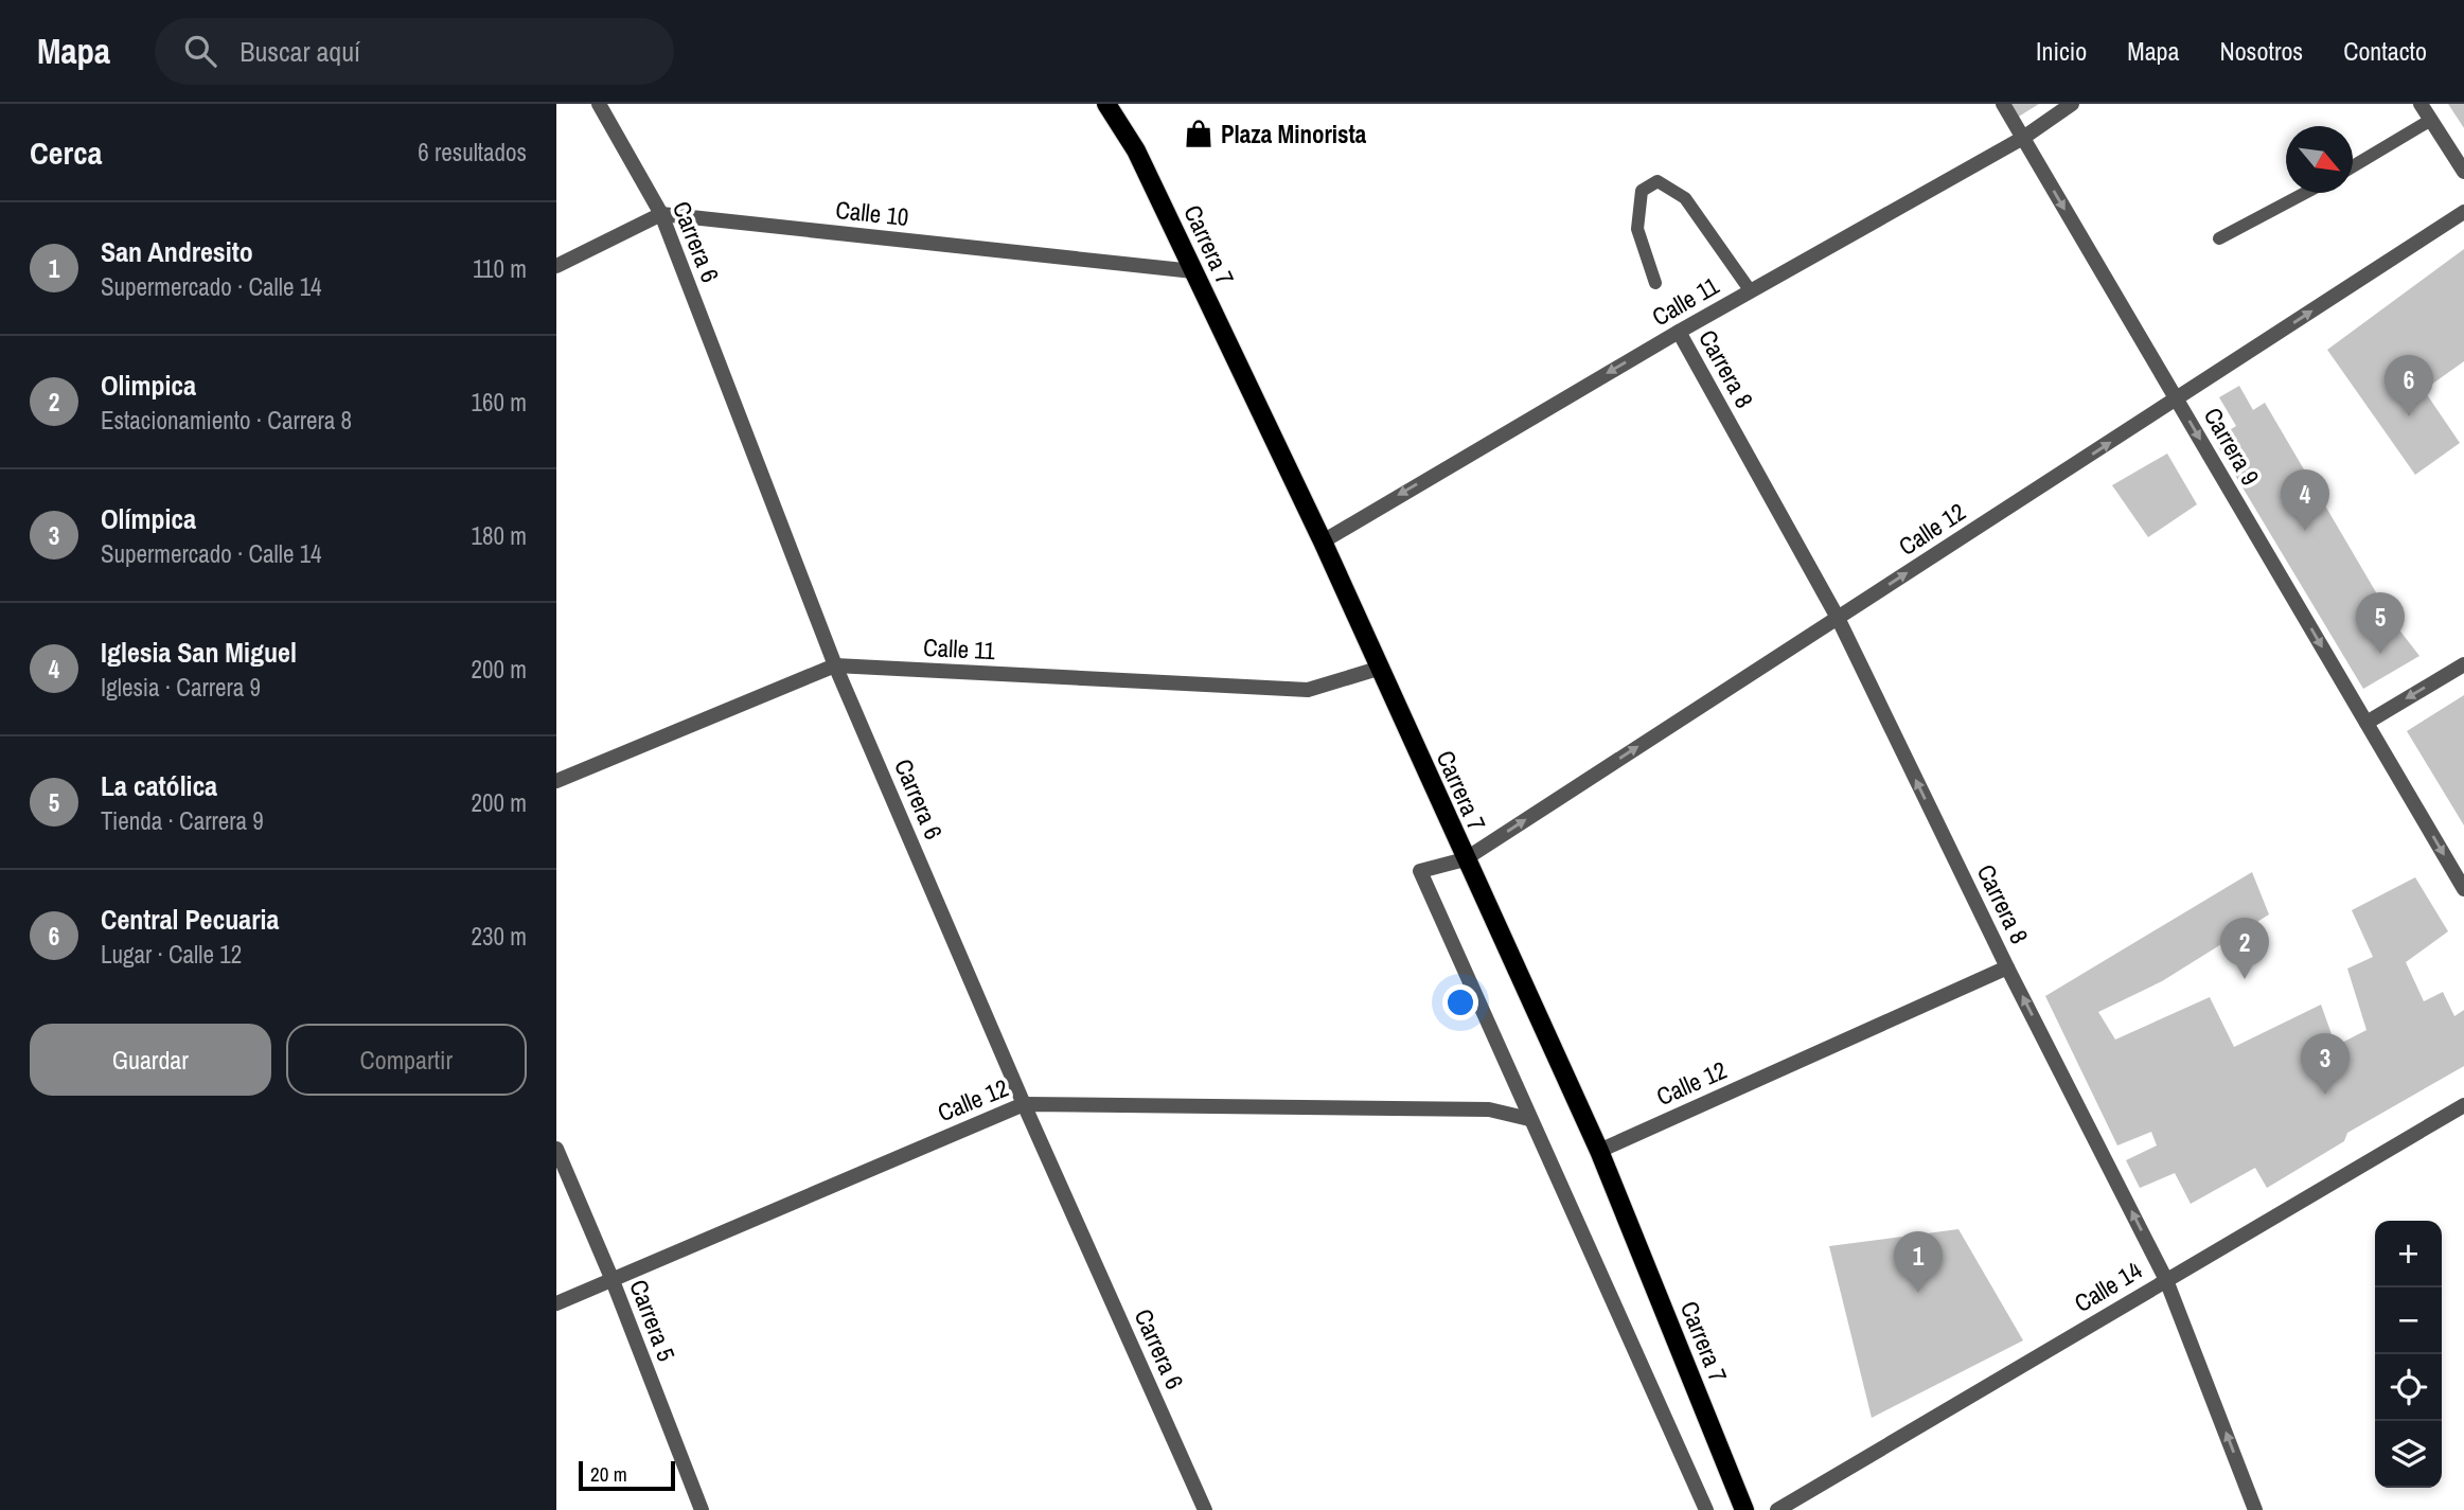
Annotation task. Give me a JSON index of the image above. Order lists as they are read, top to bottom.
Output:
{
  "streets": {
    "main road": ["Carrera 7"],
    "street": [
      "Calle 10",
      "Carrera 6",
      "Calle 11",
      "Carrera 8",
      "Carrera 9",
      "Calle 12",
      "Calle 14",
      "Carrera 5"
    ]
  },
  "crossings": [
    ["Calle 10", "Carrera 6"],
    ["Calle 10", "Carrera 7"],
    ["Carrera 6", "Calle 11"],
    ["Carrera 6", "Calle 12"],
    ["Carrera 7", "Calle 11"],
    ["Carrera 7", "Calle 12"],
    ["Calle 11", "Carrera 8"],
    ["Calle 11", "Carrera 9"],
    ["Carrera 8", "Calle 12"],
    ["Carrera 8", "Calle 14"],
    ["Carrera 9", "Calle 12"],
    ["Calle 12", "Carrera 5"]
  ],
  "one_way": ["Carrera 8", "Carrera 9", "Calle 12"],
  "places": {
    "shop": ["Plaza Minorista"]
  },
  "scale_bar": "20 m",
  "north": "bottom right",
  "page": {
    "header": "Mapa",
    "search": "Buscar aquí",
    "nav": [
      "Inicio",
      "Mapa",
      "Nosotros",
      "Contacto"
    ],
    "heading": ["Cerca", "6 resultados"],
    "list": [
      {
        "mark": "1",
        "name": "San Andresito",
        "note": "Supermercado · Calle 14",
        "value": "110 m"
      },
      {
        "mark": "2",
        "name": "Olimpica",
        "note": "Estacionamiento · Carrera 8",
        "value": "160 m"
      },
      {
        "mark": "3",
        "name": "Olímpica",
        "note": "Supermercado · Calle 14",
        "value": "180 m"
      },
      {
        "mark": "4",
        "name": "Iglesia San Miguel",
        "note": "Iglesia · Carrera 9",
        "value": "200 m"
      },
      {
        "mark": "5",
        "name": "La católica",
        "note": "Tienda · Carrera 9",
        "value": "200 m"
      },
      {
        "mark": "6",
        "name": "Central Pecuaria",
        "note": "Lugar · Calle 12",
        "value": "230 m"
      }
    ],
    "pins": [
      "6",
      "4",
      "5",
      "2",
      "3",
      "1"
    ],
    "buttons": ["Guardar", "Compartir"],
    "map_buttons": ["+", "−"],
    "scale": "20 m"
  }
}
